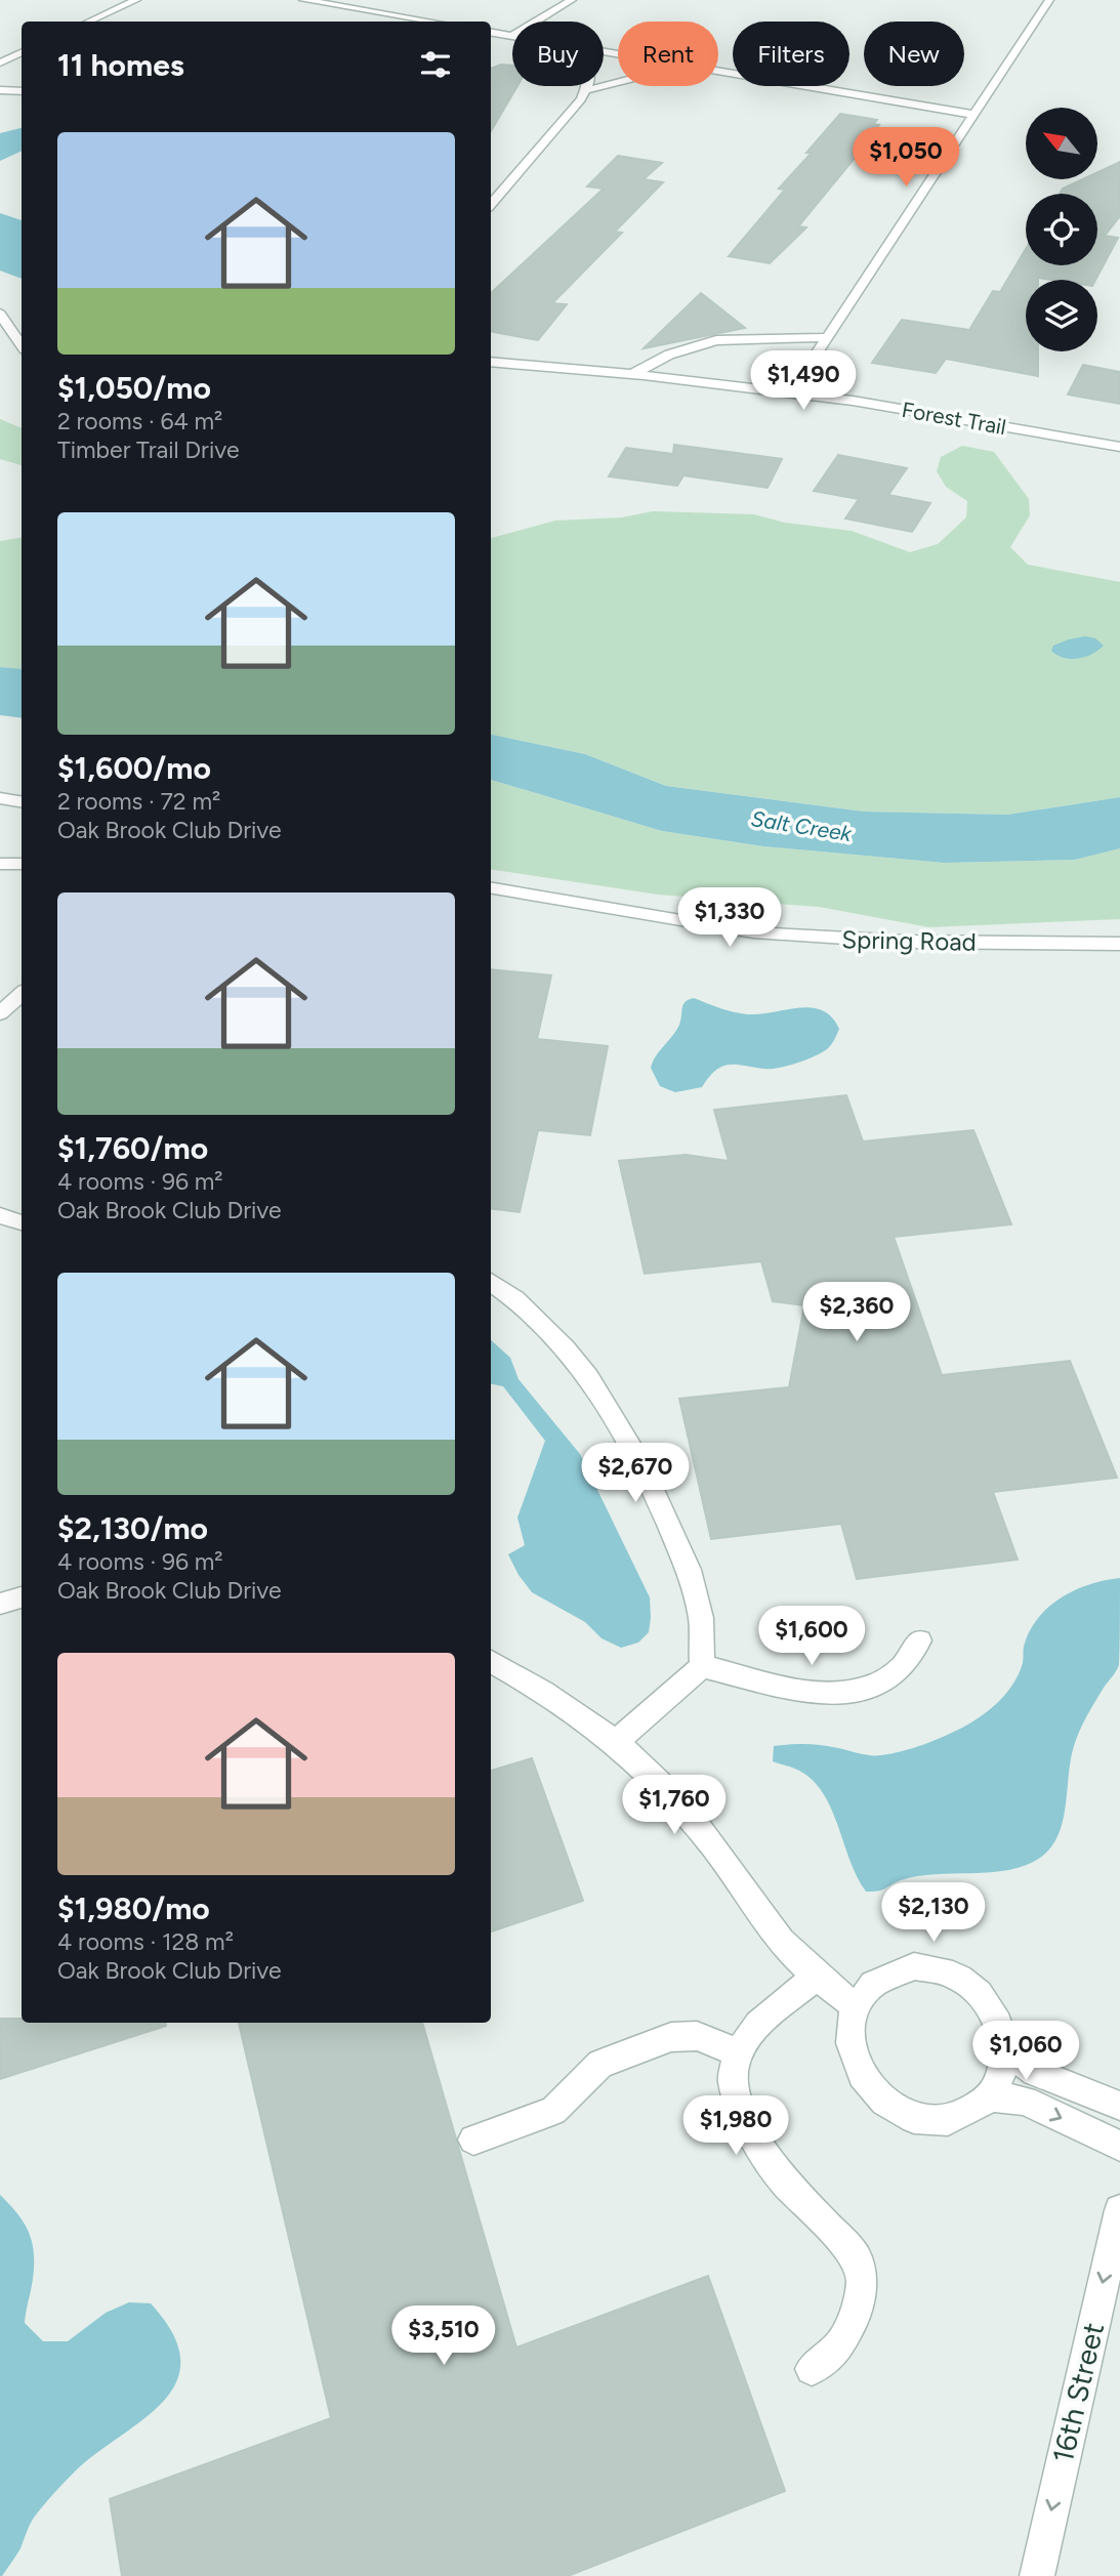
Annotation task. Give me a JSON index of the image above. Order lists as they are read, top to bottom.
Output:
{
  "streets": {
    "street": ["Forest Trail", "Spring Road", "16th Street"]
  },
  "one_way": ["16th Street"],
  "water": ["Salt Creek"],
  "north": "top left",
  "page": {
    "chip": [
      "Buy",
      "Rent",
      "Filters",
      "New"
    ],
    "heading": "11 homes",
    "list": [
      {
        "name": "$1,050/mo",
        "note": "2 rooms · 64 m² · Timber Trail Drive"
      },
      {
        "name": "$1,600/mo",
        "note": "2 rooms · 72 m² · Oak Brook Club Drive"
      },
      {
        "name": "$1,760/mo",
        "note": "4 rooms · 96 m² · Oak Brook Club Drive"
      },
      {
        "name": "$2,130/mo",
        "note": "4 rooms · 96 m² · Oak Brook Club Drive"
      },
      {
        "name": "$1,980/mo",
        "note": "4 rooms · 128 m² · Oak Brook Club Drive"
      }
    ],
    "price": [
      "$1,050",
      "$1,490",
      "$1,330",
      "$2,360",
      "$2,670",
      "$1,600",
      "$1,760",
      "$2,130",
      "$1,060",
      "$1,980",
      "$3,510"
    ]
  }
}
